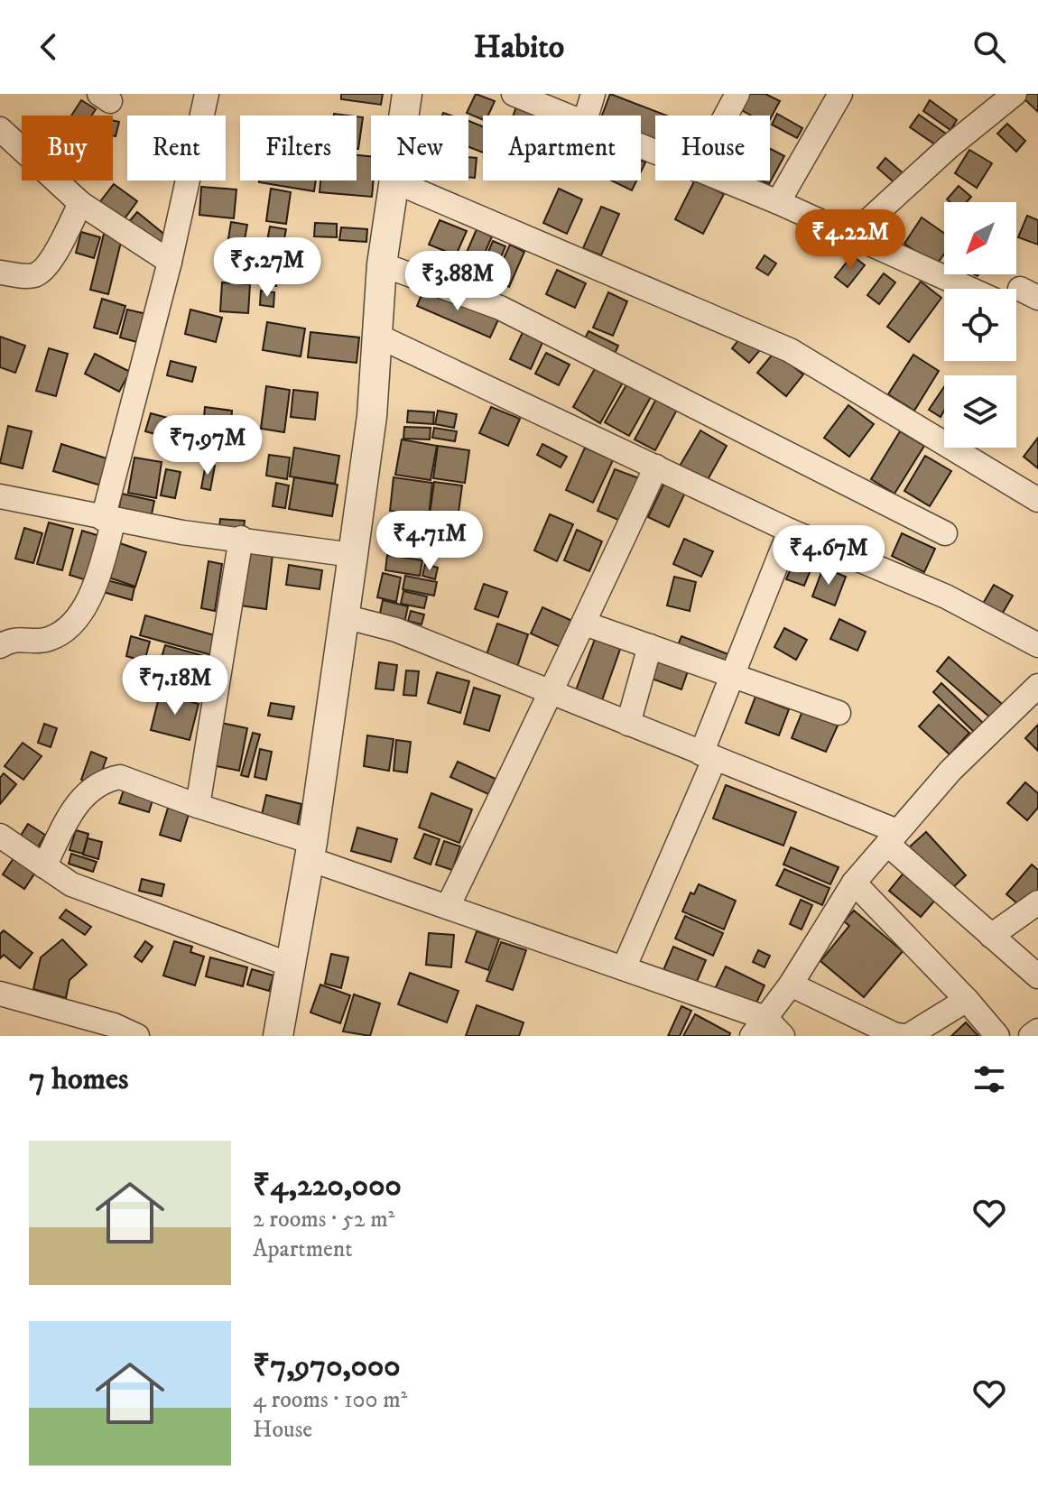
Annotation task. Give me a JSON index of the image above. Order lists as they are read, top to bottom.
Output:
{
  "north": "bottom left",
  "page": {
    "header": "Habito",
    "chip": [
      "Buy",
      "Rent",
      "Filters",
      "New",
      "Apartment",
      "House"
    ],
    "price": [
      "₹4.22M",
      "₹5.27M",
      "₹3.88M",
      "₹7.97M",
      "₹4.71M",
      "₹4.67M",
      "₹7.18M"
    ],
    "heading": "7 homes",
    "list": [
      {
        "name": "₹4,220,000",
        "note": "2 rooms · 52 m² · Apartment"
      },
      {
        "name": "₹7,970,000",
        "note": "4 rooms · 100 m² · House"
      }
    ]
  }
}
